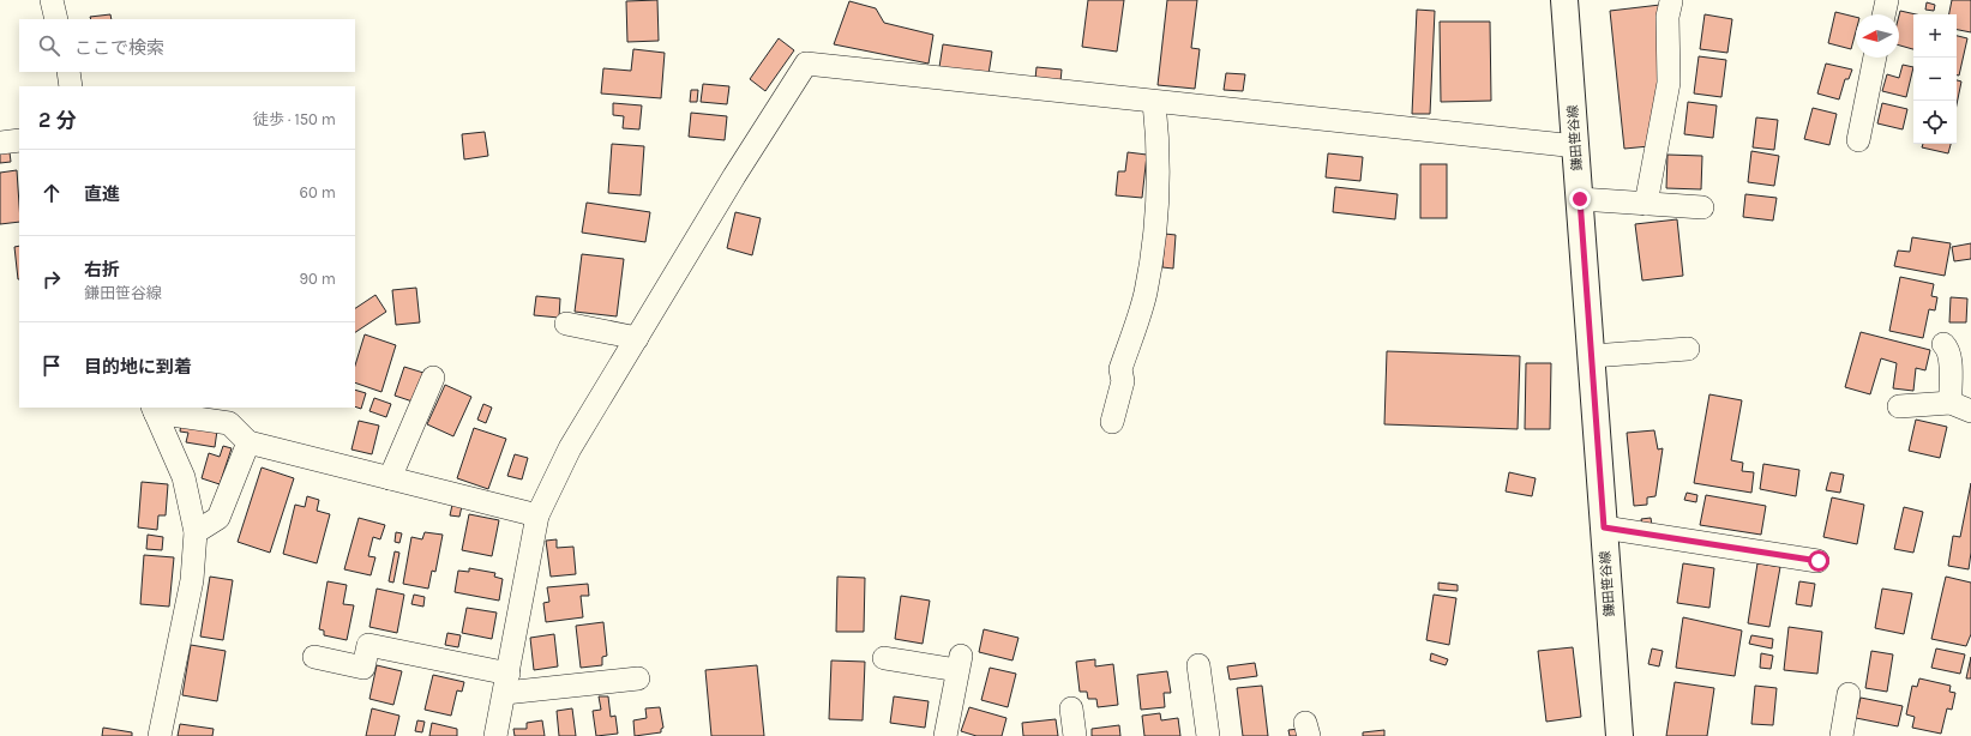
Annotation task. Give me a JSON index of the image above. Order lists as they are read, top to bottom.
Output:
{
  "streets": {
    "street": ["鎌田笹谷線"]
  },
  "north": "left",
  "page": {
    "map_buttons": ["+", "−"],
    "search": "ここで検索",
    "heading": ["2 分", "徒歩 · 150 m"],
    "list": [
      ["直進", "60 m"],
      ["右折", "鎌田笹谷線", "90 m"],
      "目的地に到着"
    ]
  }
}
